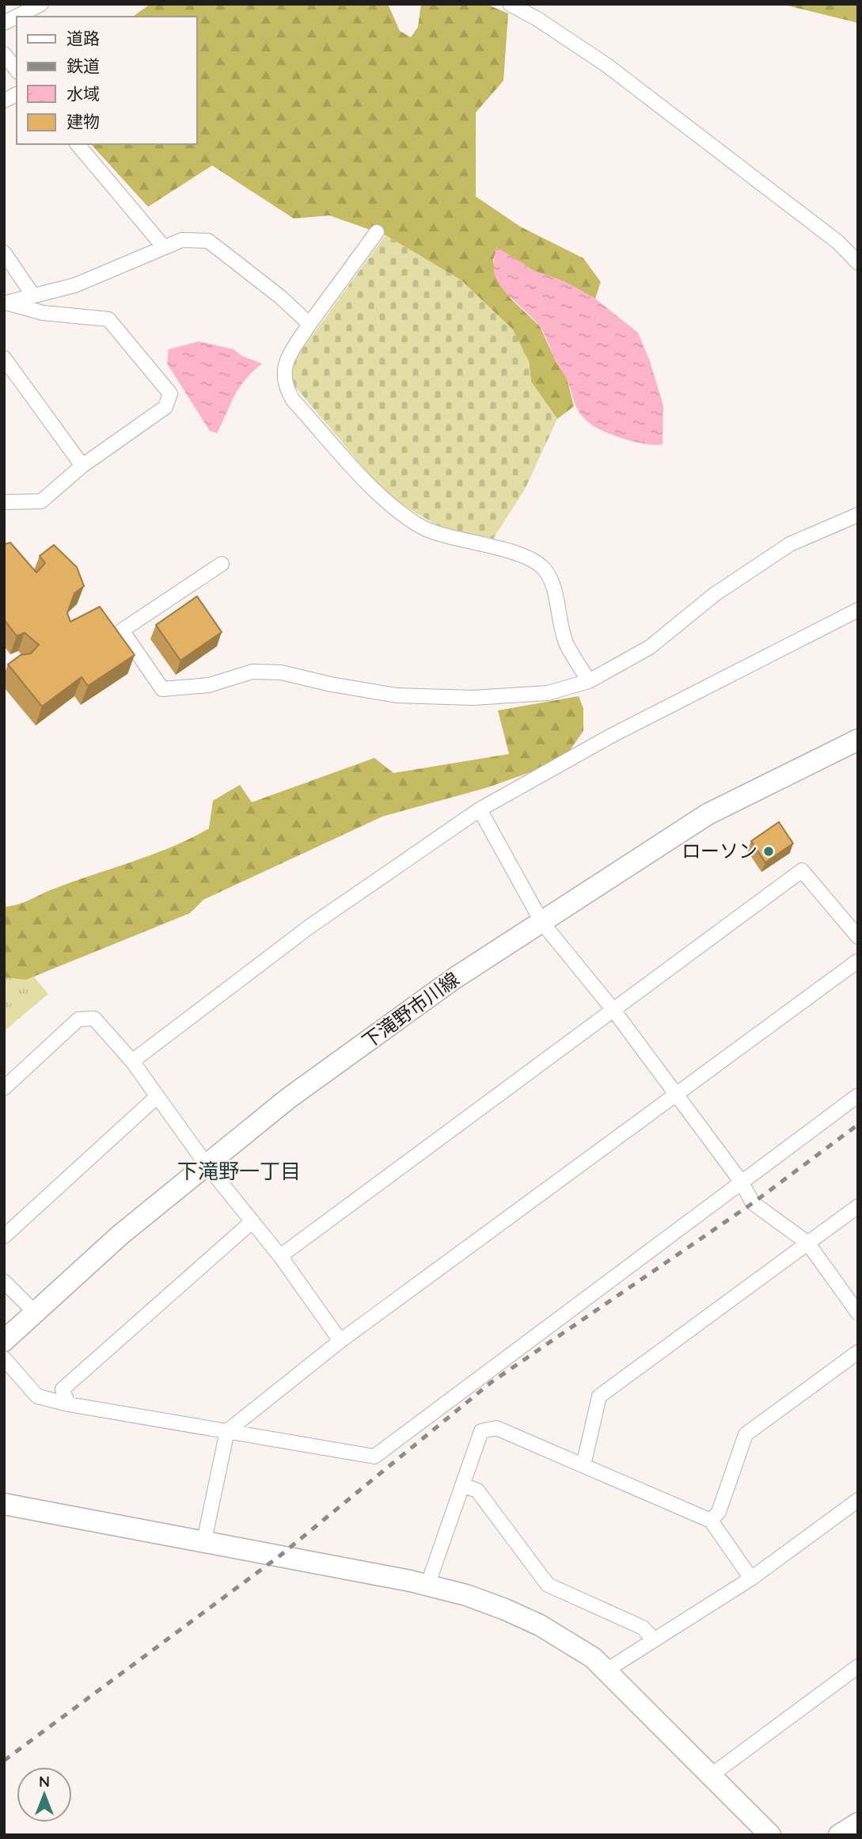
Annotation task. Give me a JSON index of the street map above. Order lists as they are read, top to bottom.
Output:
{
  "streets": {
    "main road": ["下滝野市川線"]
  },
  "districts": ["下滝野一丁目"],
  "places": ["ローソン"],
  "legend": [
    "道路",
    "鉄道",
    "水域",
    "建物"
  ],
  "north": "top"
}
